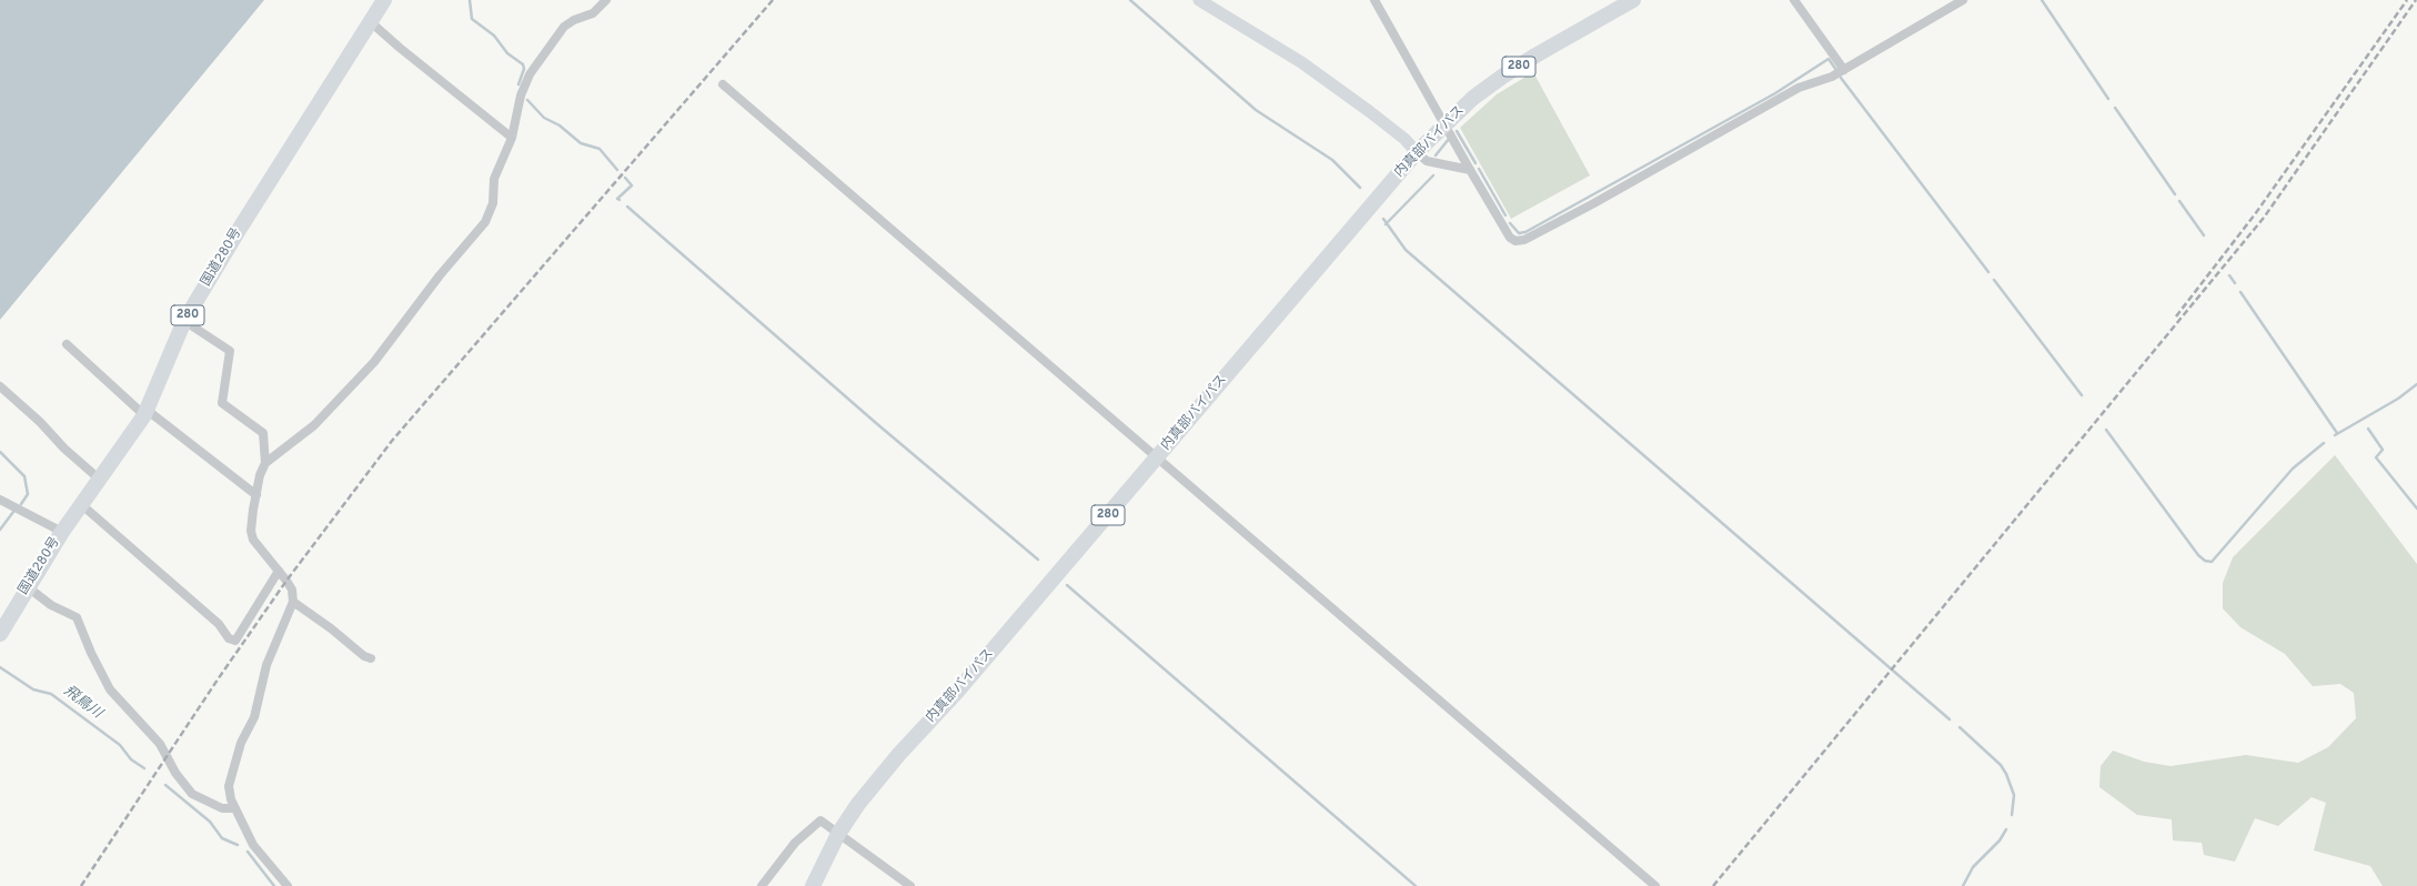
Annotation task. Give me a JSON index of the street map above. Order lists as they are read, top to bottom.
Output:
{
  "streets": {
    "highway": ["280", "内真部バイパス", "国道280号"]
  },
  "water": ["飛鳥川"]
}
